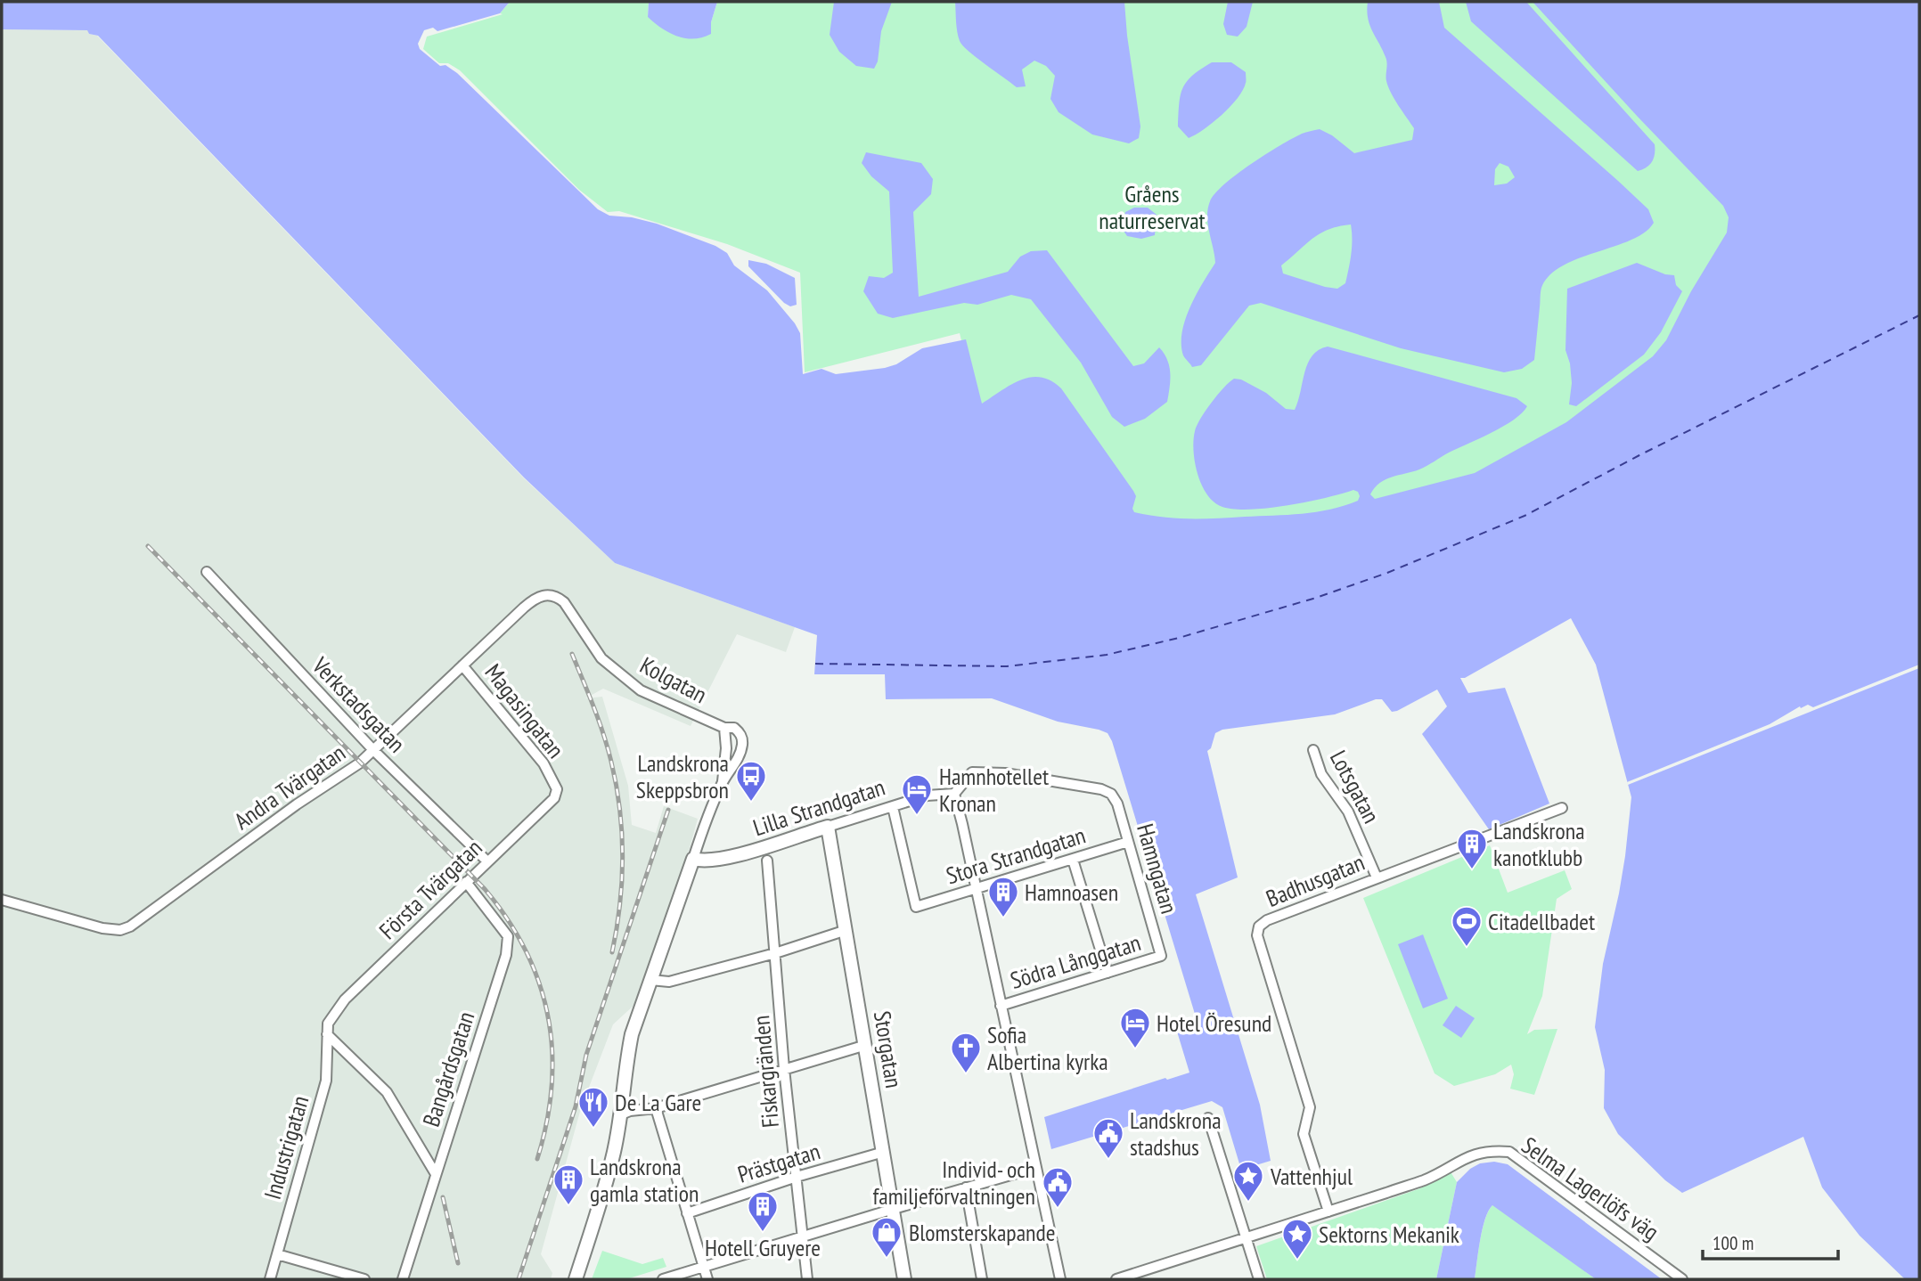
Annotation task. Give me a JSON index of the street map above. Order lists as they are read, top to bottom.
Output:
{
  "streets": {
    "street": [
      "Kolgatan",
      "Verkstadsgatan",
      "Magasingatan",
      "Andra Tvärgatan",
      "Lotsgatan",
      "Lilla Strandgatan",
      "Stora Strandgatan",
      "Hamngatan",
      "Badhusgatan",
      "Första Tvärgatan",
      "Södra Långgatan",
      "Storgatan",
      "Bangårdsgatan",
      "Fiskargränden",
      "Industrigatan",
      "Prästgatan",
      "Selma Lagerlöfs väg"
    ]
  },
  "crossings": [
    ["Kolgatan", "Andra Tvärgatan"],
    ["Kolgatan", "Lilla Strandgatan"],
    ["Verkstadsgatan", "Andra Tvärgatan"],
    ["Verkstadsgatan", "Första Tvärgatan"],
    ["Magasingatan", "Andra Tvärgatan"],
    ["Magasingatan", "Första Tvärgatan"],
    ["Lotsgatan", "Badhusgatan"],
    ["Lilla Strandgatan", "Stora Strandgatan"],
    ["Lilla Strandgatan", "Hamngatan"],
    ["Lilla Strandgatan", "Storgatan"],
    ["Stora Strandgatan", "Hamngatan"],
    ["Hamngatan", "Södra Långgatan"],
    ["Badhusgatan", "Selma Lagerlöfs väg"],
    ["Första Tvärgatan", "Bangårdsgatan"],
    ["Första Tvärgatan", "Industrigatan"],
    ["Storgatan", "Prästgatan"],
    ["Fiskargränden", "Prästgatan"]
  ],
  "parks": ["Gråens naturreservat"],
  "places": {
    "bus stop": ["Landskrona Skeppsbron"],
    "hotel": ["Hamnhotellet Kronan", "Hotel Öresund"],
    "building": [
      "Landskrona kanotklubb",
      "Hamnoasen",
      "Landskrona gamla station",
      "Hotell Gruyere"
    ],
    "sports": ["Citadellbadet"],
    "church": ["Sofia Albertina kyrka"],
    "restaurant": ["De La Gare"],
    "public building": ["Landskrona stadshus", "Individ- och familjeförvaltningen"],
    "place": ["Vattenhjul", "Sektorns Mekanik"],
    "shop": ["Blomsterskapande"]
  },
  "scale_bar": "100 m"
}
